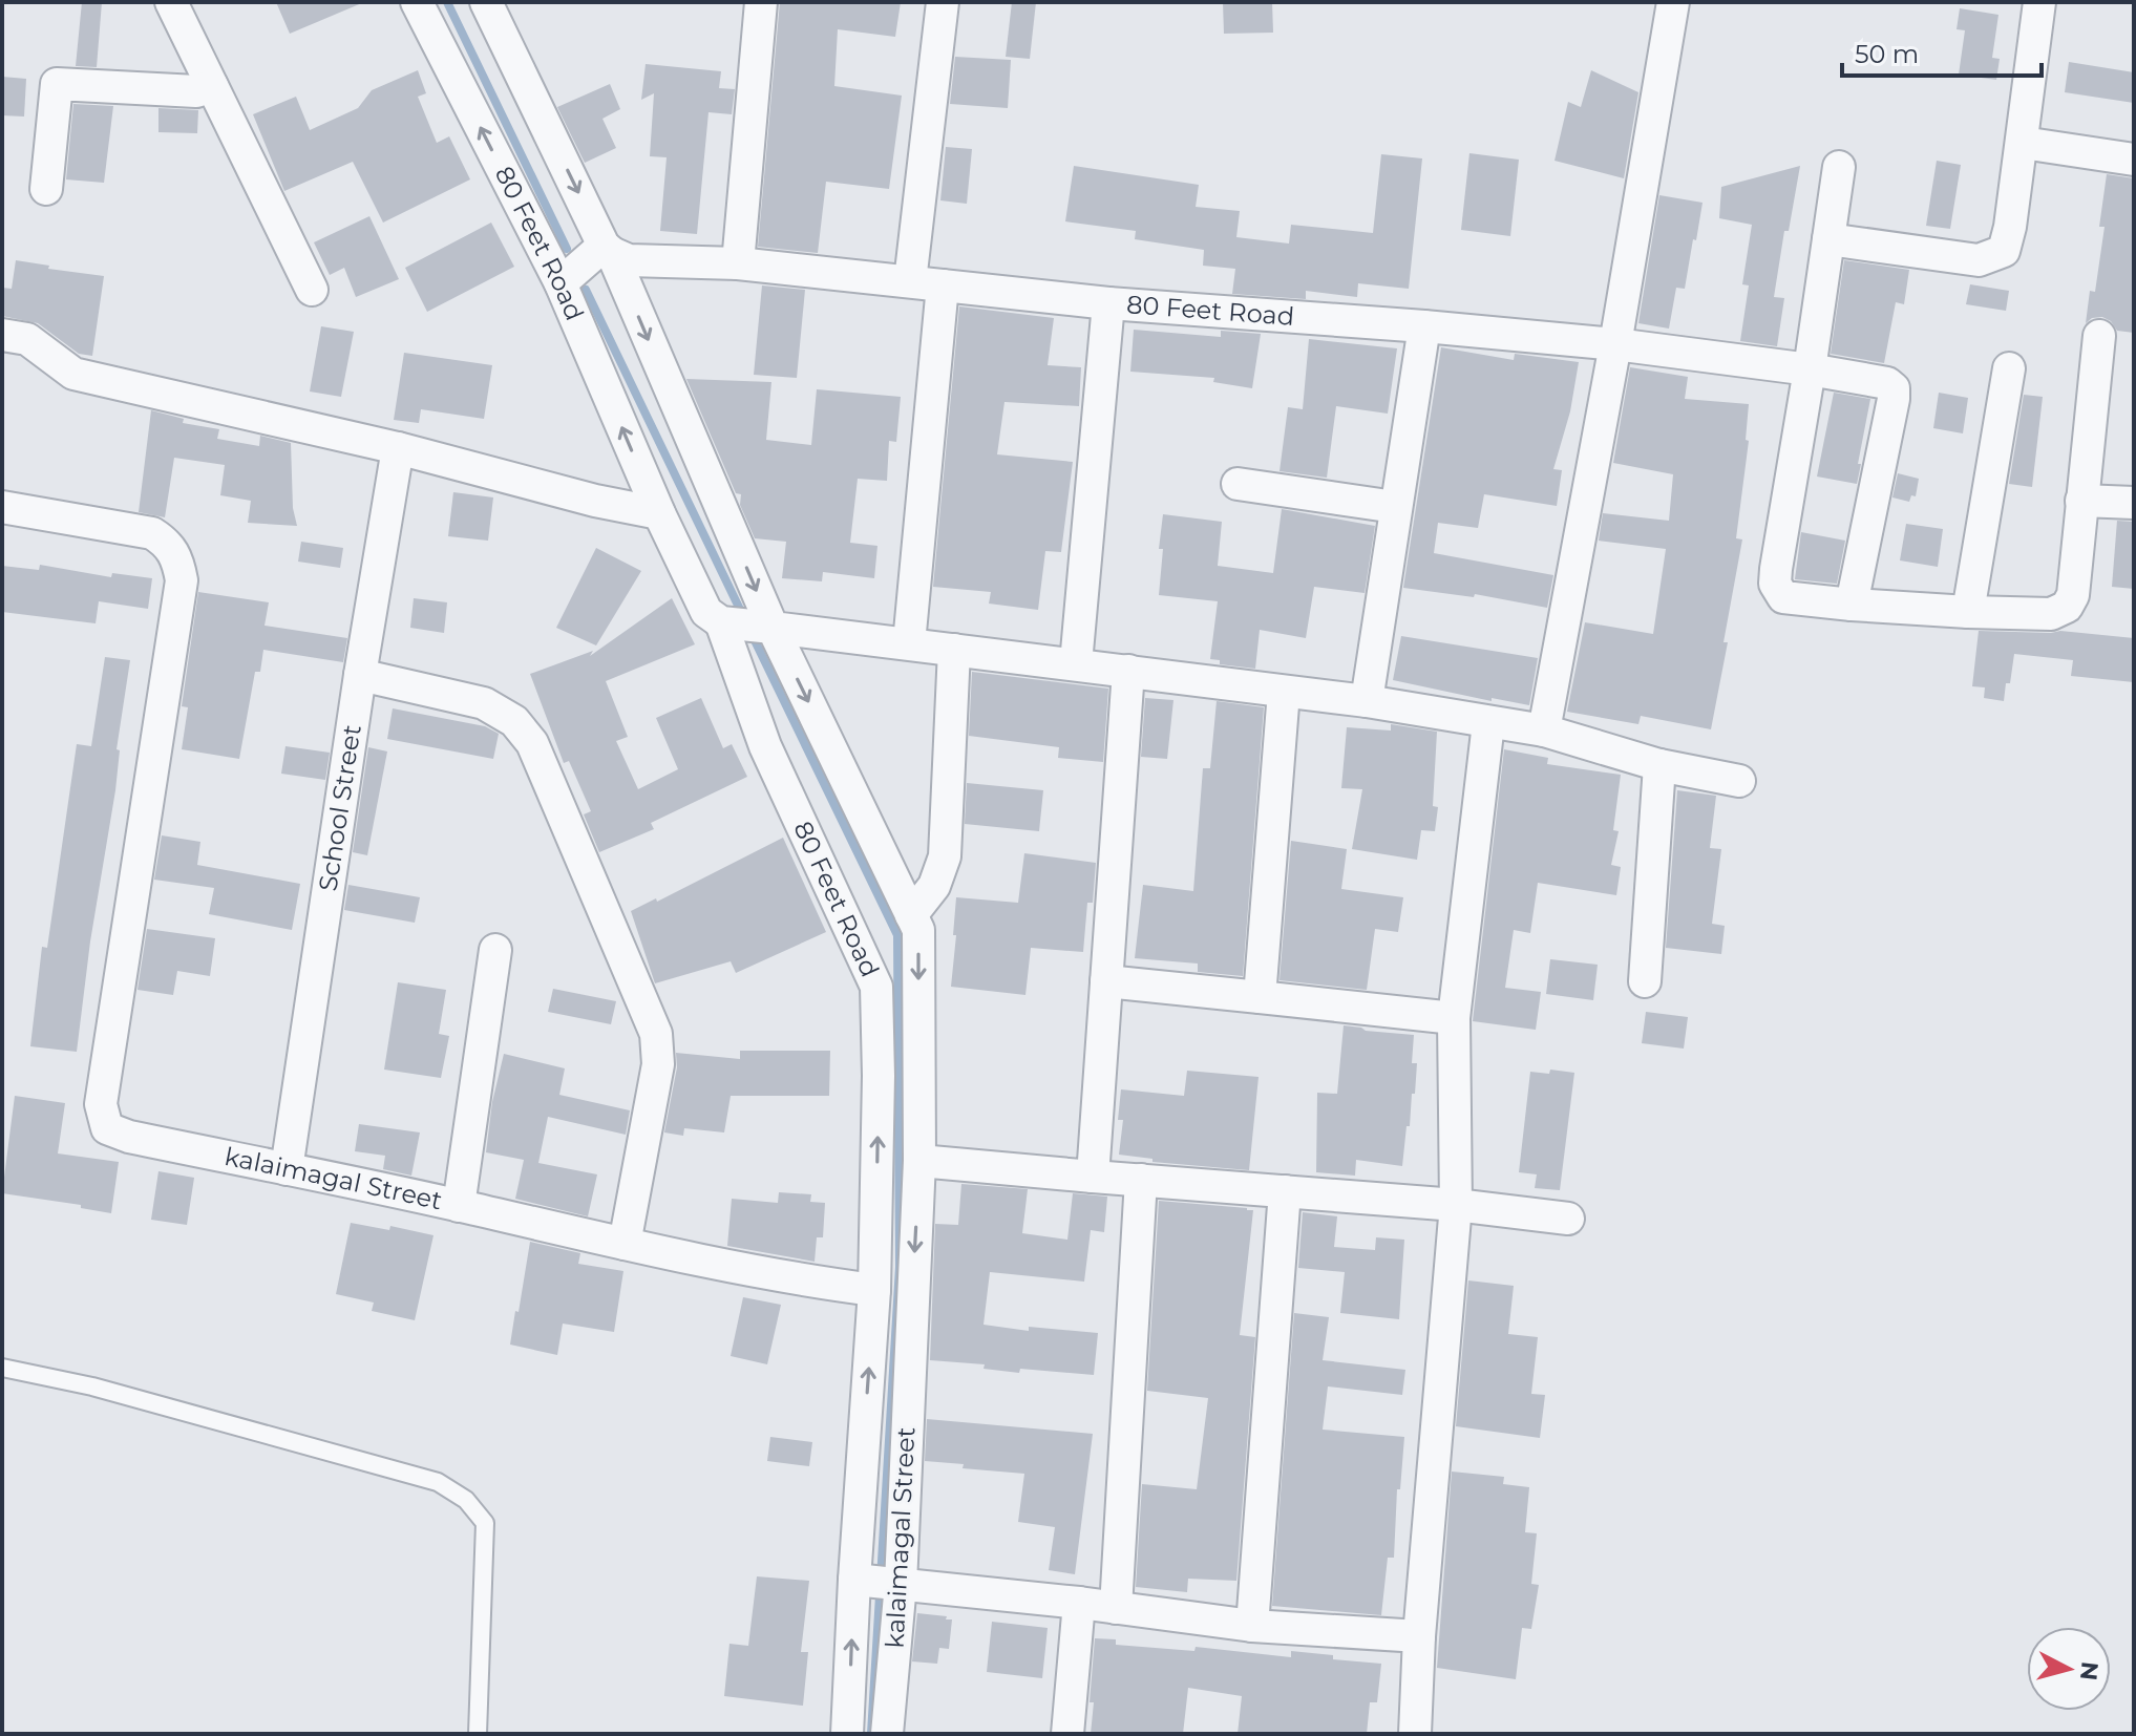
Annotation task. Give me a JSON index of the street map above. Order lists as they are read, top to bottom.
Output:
{
  "streets": {
    "street": ["80 Feet Road", "School Street", "kalaimagal Street"]
  },
  "crossings": [
    ["80 Feet Road", "kalaimagal Street"],
    ["School Street", "kalaimagal Street"]
  ],
  "scale_bar": "50 m",
  "north": "right"
}
